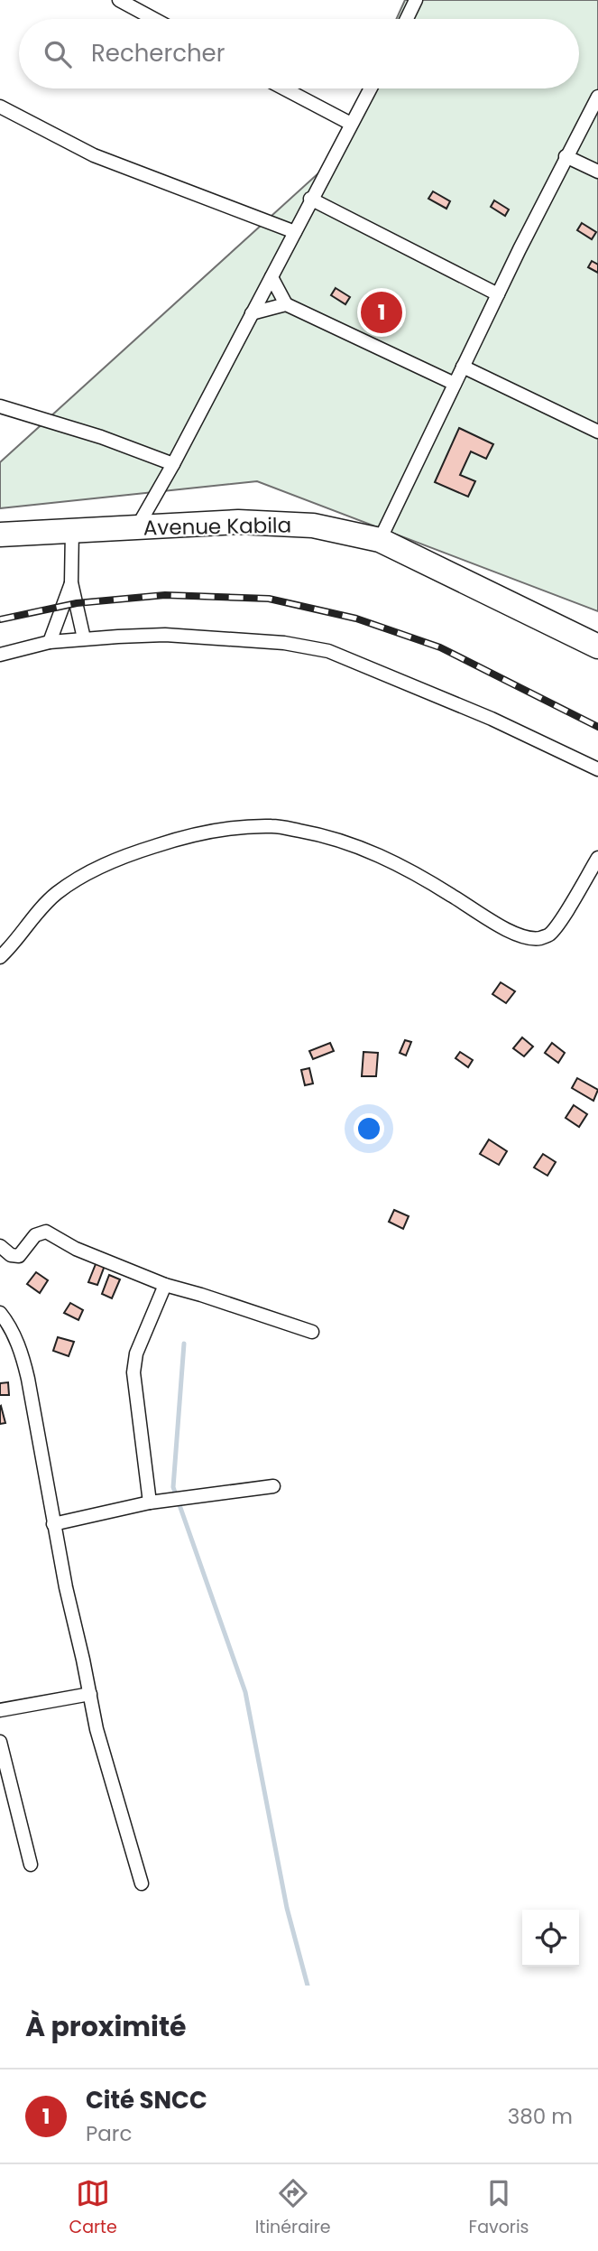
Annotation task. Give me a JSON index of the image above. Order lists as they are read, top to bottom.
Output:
{
  "streets": {
    "highway": ["Avenue Kabila"]
  },
  "page": {
    "search": "Rechercher",
    "pins": "1",
    "heading": "À proximité",
    "list": [
      {
        "mark": "1",
        "name": "Cité SNCC",
        "note": "Parc",
        "value": "380 m"
      }
    ],
    "nav": ["Carte", "Itinéraire", "Favoris"]
  }
}
